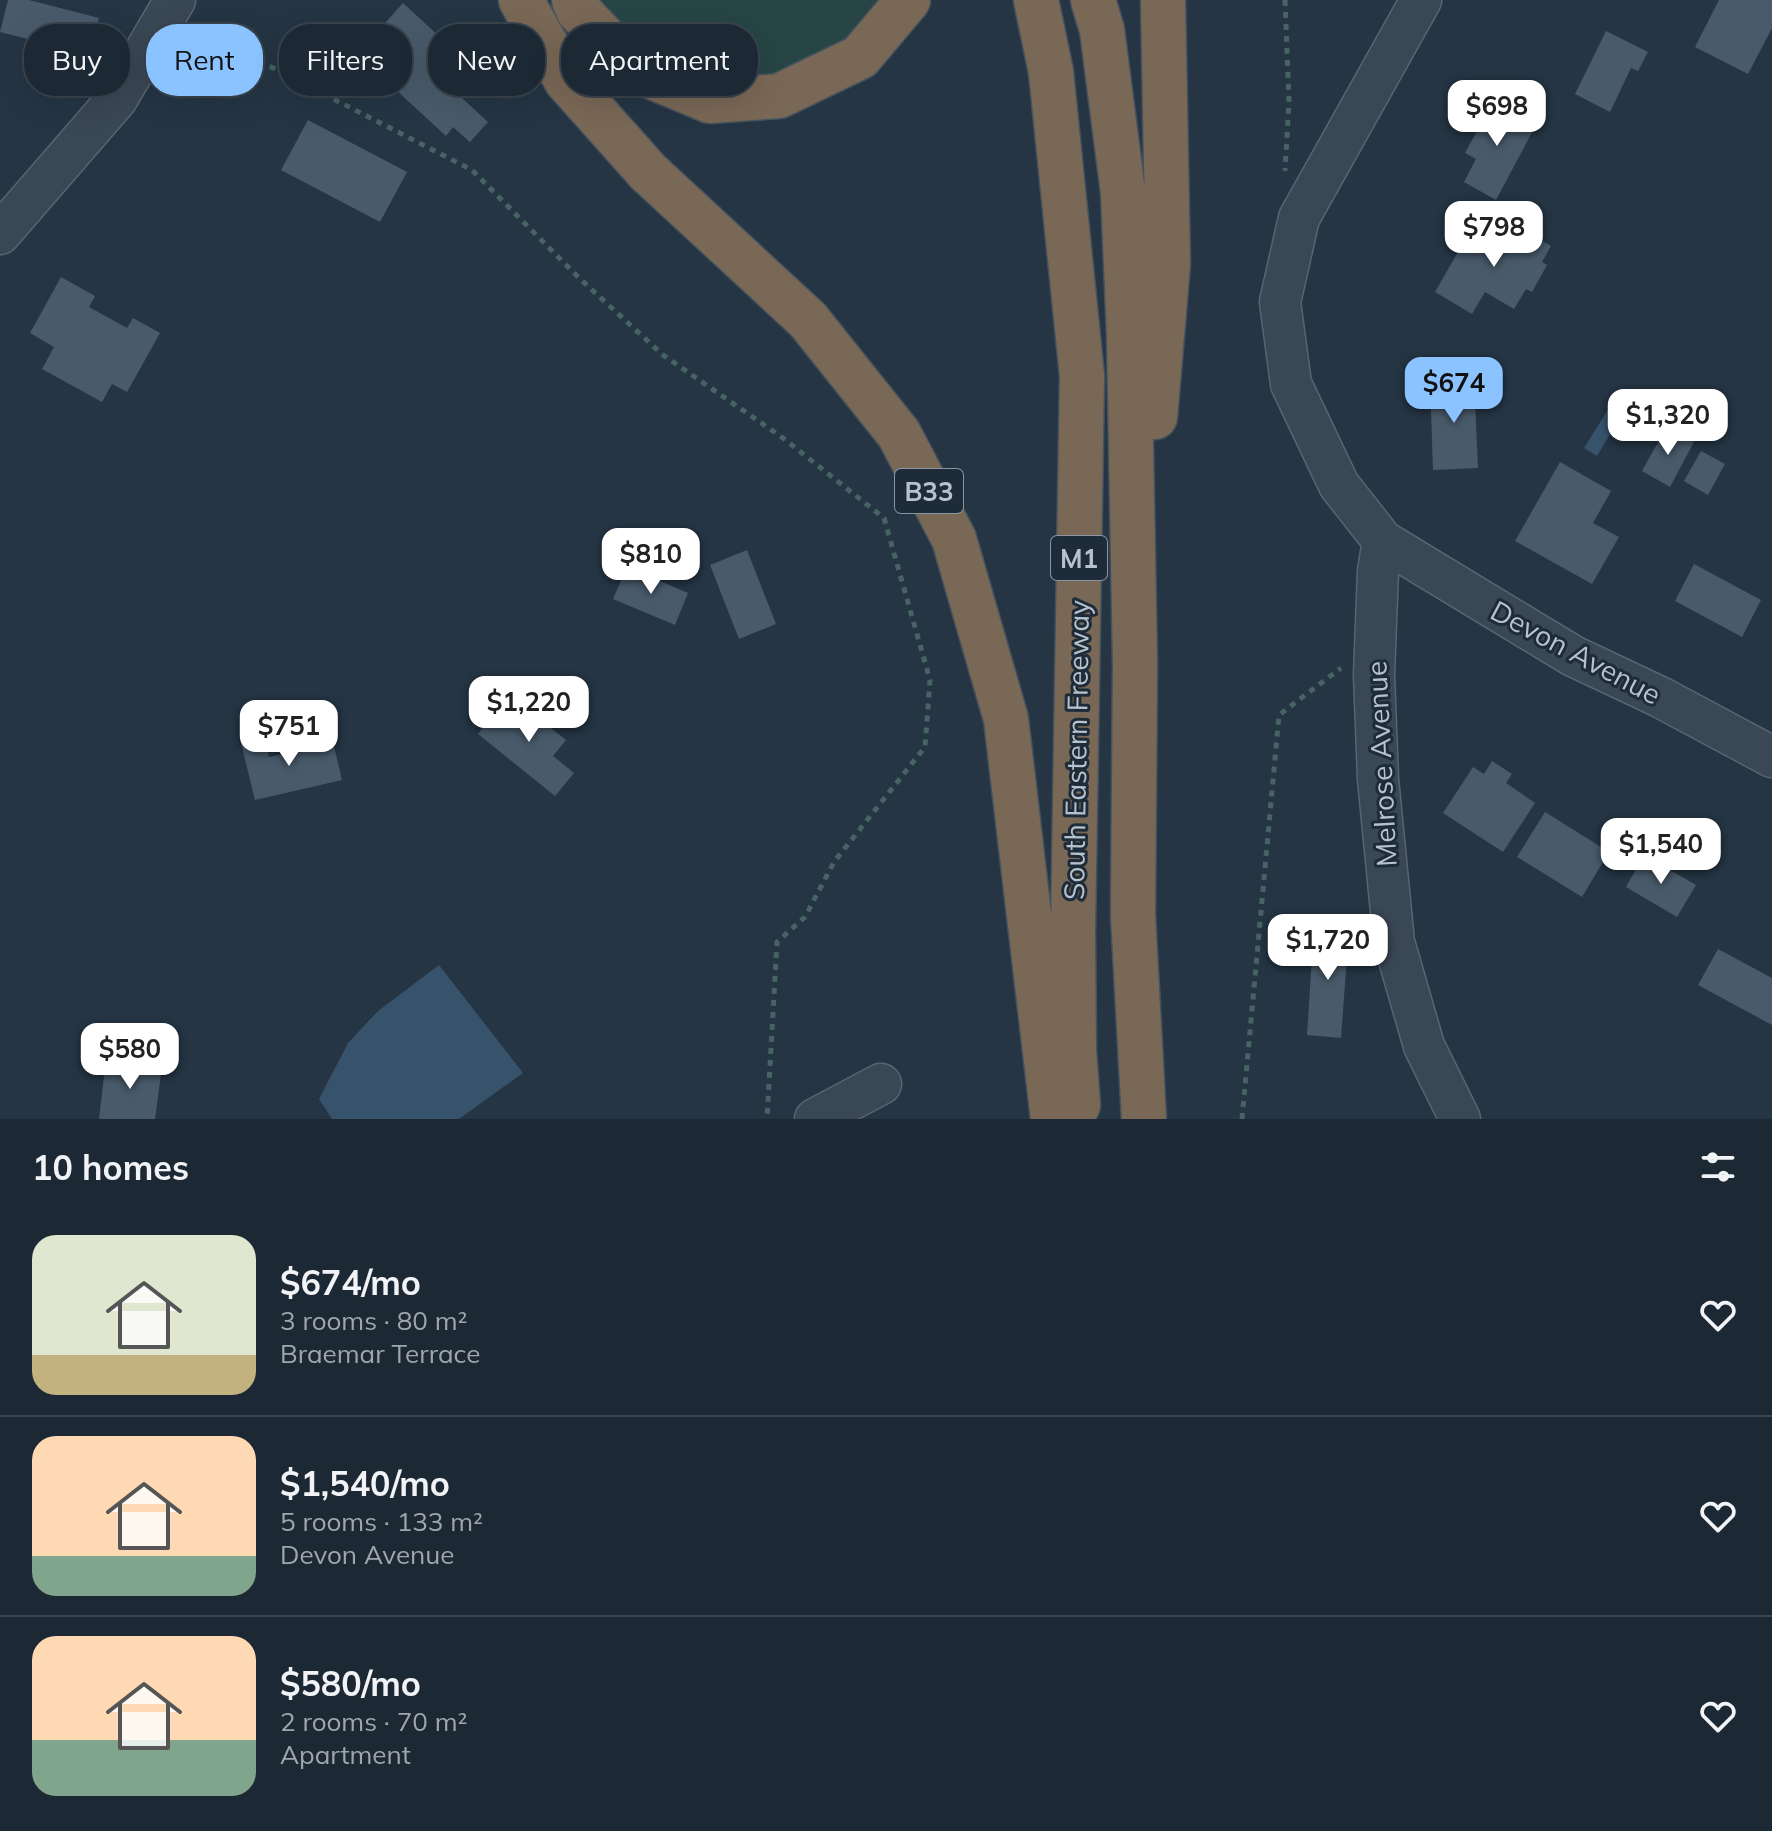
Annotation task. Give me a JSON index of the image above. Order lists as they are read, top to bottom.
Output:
{
  "streets": {
    "highway": ["B33", "M1", "South Eastern Freeway"],
    "street": ["Devon Avenue", "Melrose Avenue"]
  },
  "crossings": [
    ["Devon Avenue", "Melrose Avenue"]
  ],
  "page": {
    "chip": [
      "Buy",
      "Rent",
      "Filters",
      "New",
      "Apartment"
    ],
    "price": [
      "$698",
      "$798",
      "$674",
      "$1,320",
      "$810",
      "$1,220",
      "$751",
      "$1,540",
      "$1,720",
      "$580"
    ],
    "heading": "10 homes",
    "list": [
      {
        "name": "$674/mo",
        "note": "3 rooms · 80 m² · Braemar Terrace"
      },
      {
        "name": "$1,540/mo",
        "note": "5 rooms · 133 m² · Devon Avenue"
      },
      {
        "name": "$580/mo",
        "note": "2 rooms · 70 m² · Apartment"
      }
    ]
  }
}
